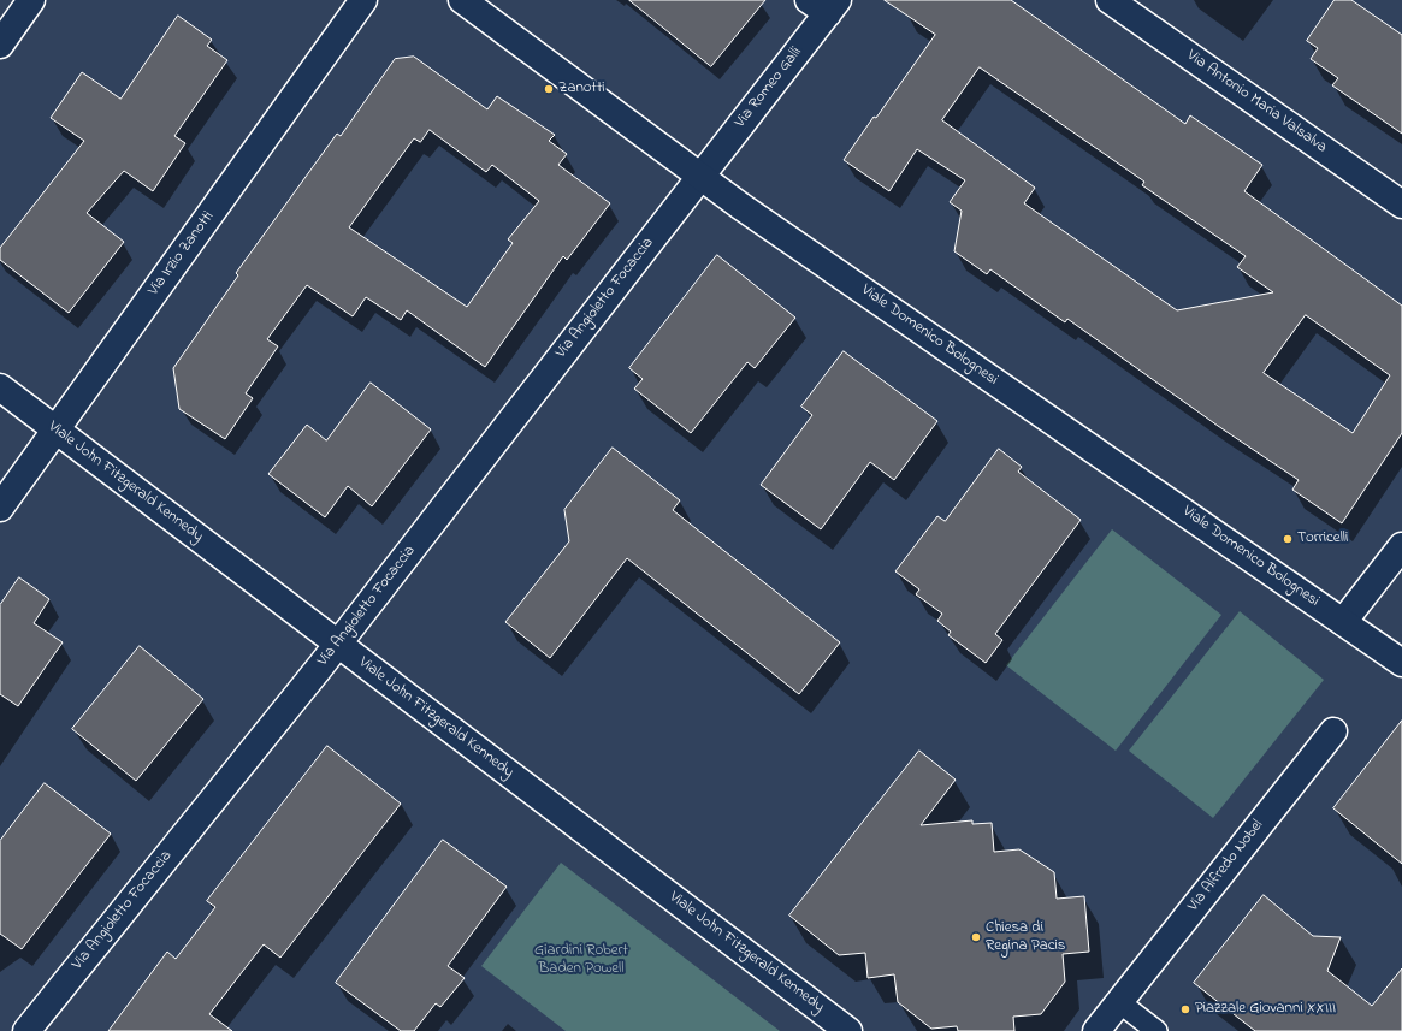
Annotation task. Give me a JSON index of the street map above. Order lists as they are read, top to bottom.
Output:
{
  "streets": {
    "street": [
      "Via Romeo Galli",
      "Via Antonio Maria Valsalva",
      "Via Irzio Zanotti",
      "Via Angioletto Focaccia",
      "Viale Domenico Bolognesi",
      "Viale John Fitzgerald Kennedy",
      "Via Alfredo Nobel"
    ]
  },
  "crossings": [
    ["Via Romeo Galli", "Via Angioletto Focaccia"],
    ["Via Romeo Galli", "Viale Domenico Bolognesi"],
    ["Via Irzio Zanotti", "Viale John Fitzgerald Kennedy"],
    ["Via Angioletto Focaccia", "Viale Domenico Bolognesi"],
    ["Via Angioletto Focaccia", "Viale John Fitzgerald Kennedy"]
  ],
  "parks": ["Giardini Robert Baden Powell"],
  "places": [
    "Zanotti",
    "Torricelli",
    "Chiesa di Regina Pacis",
    "Piazzale Giovanni XXIII"
  ]
}
